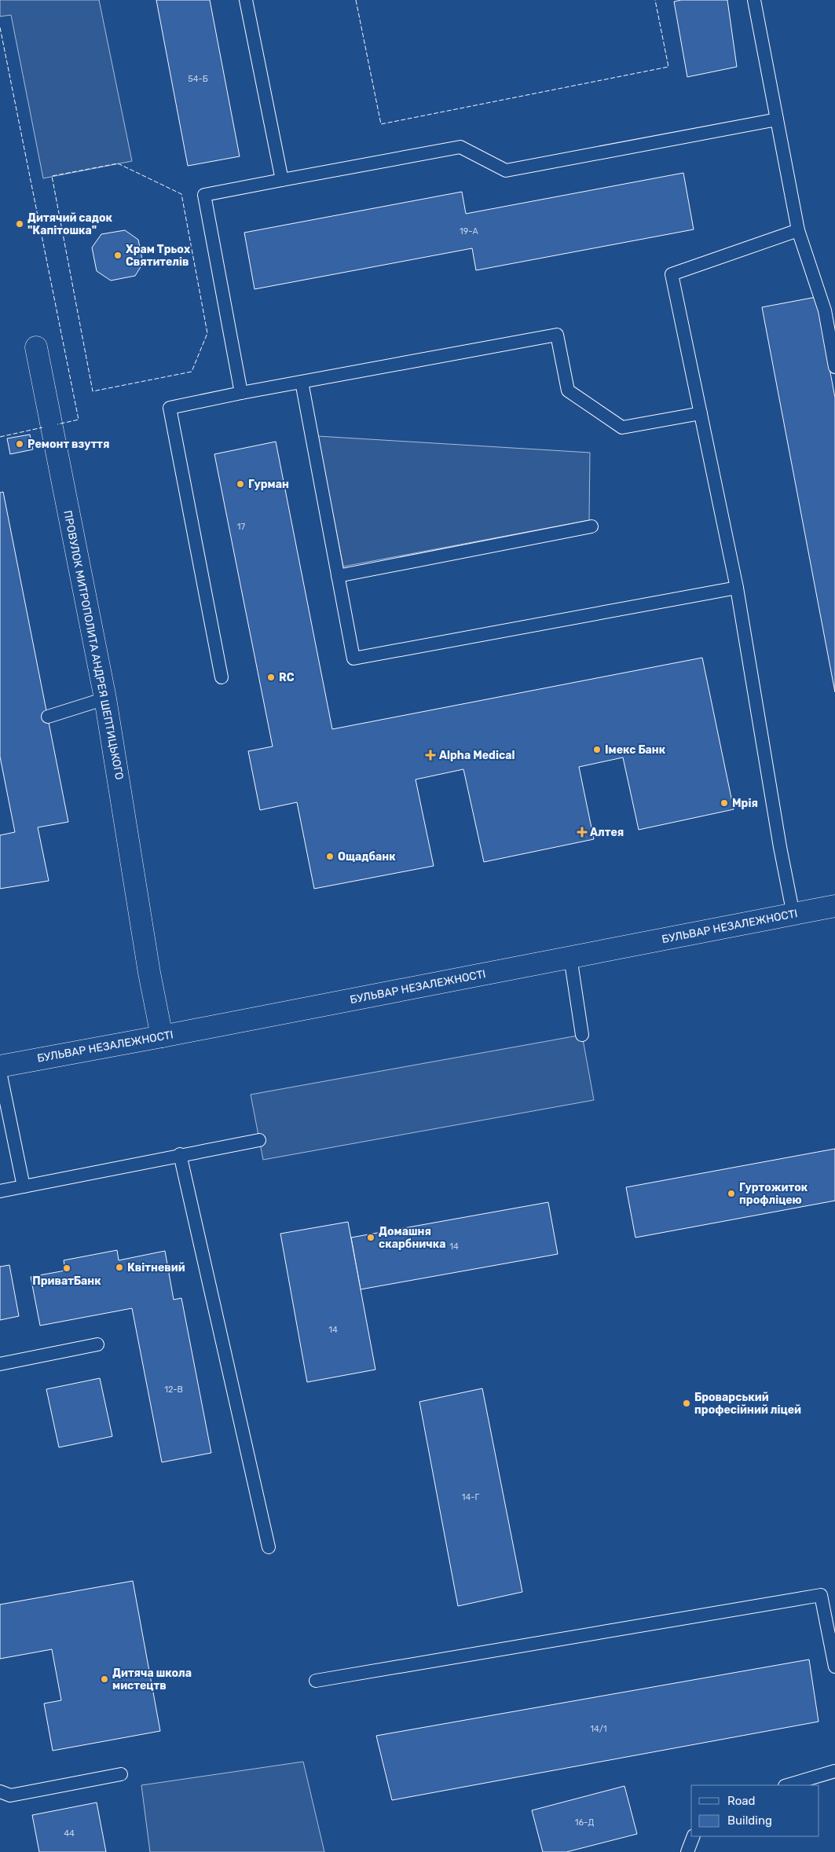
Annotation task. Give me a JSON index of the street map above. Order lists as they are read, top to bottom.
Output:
{
  "streets": {
    "main road": ["ПРОВУЛОК МИТРОПОЛИТА АНДРЕЯ ШЕПТИЦЬКОГО", "БУЛЬВАР НЕЗАЛЕЖНОСТІ"]
  },
  "crossings": [
    ["ПРОВУЛОК МИТРОПОЛИТА АНДРЕЯ ШЕПТИЦЬКОГО", "БУЛЬВАР НЕЗАЛЕЖНОСТІ"]
  ],
  "places": {
    "other": [
      "Дитячий садок \"Капітошка\"",
      "Храм Трьох Святителів",
      "Ремонт взуття",
      "Гурман",
      "RC",
      "Імекс Банк",
      "Мрія",
      "Ощадбанк",
      "Гуртожиток профліцею",
      "Домашня скарбничка",
      "Квітневий",
      "ПриватБанк",
      "Броварський професійний ліцей",
      "Дитяча школа мистецтв"
    ],
    "health": ["Alpha Medical", "Алтея"]
  },
  "house_numbers": [
    "54-Б",
    "19-А",
    "17",
    "14",
    "14",
    "12-В",
    "14-Г",
    "14/1",
    "16-Д",
    "44"
  ],
  "legend": ["Road", "Building"]
}
